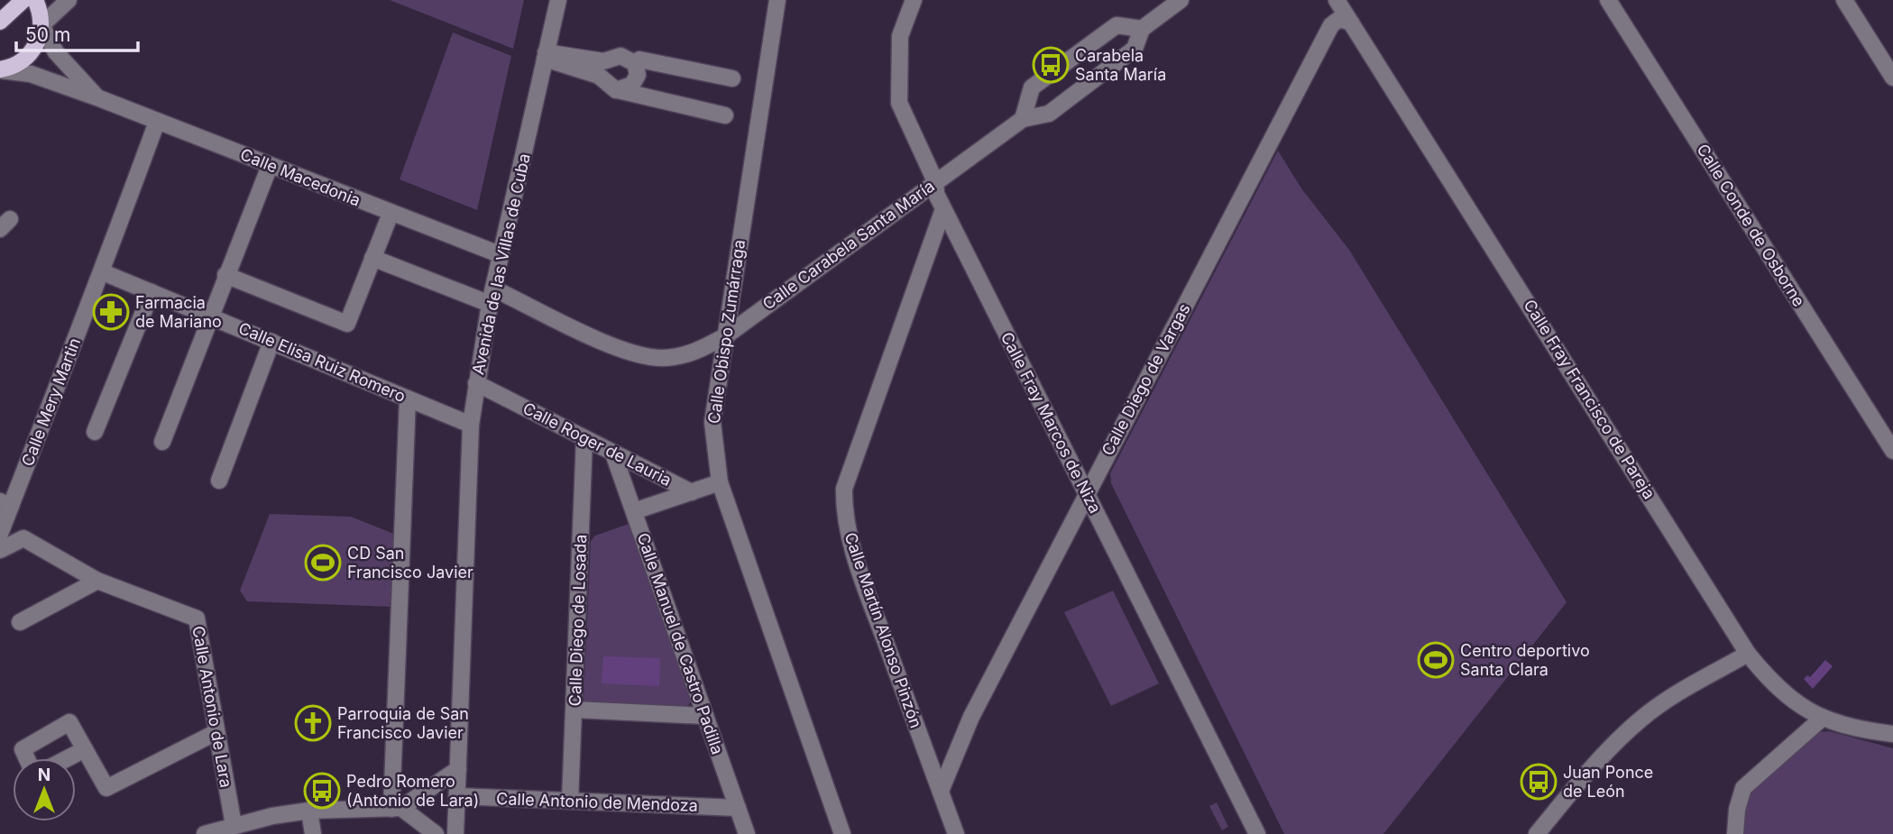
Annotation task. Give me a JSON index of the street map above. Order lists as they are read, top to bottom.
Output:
{
  "streets": {
    "street": [
      "Calle Macedonia",
      "Calle Conde de Osborne",
      "Calle Carabela Santa María",
      "Avenida de las Villas de Cuba",
      "Calle Obispo Zumárraga",
      "Calle Elisa Ruiz Romero",
      "Calle Diego de Vargas",
      "Calle Fray Francisco de Pareja",
      "Calle Mery Martin",
      "Calle Fray Marcos de Niza",
      "Calle Roger de Lauria",
      "Calle Diego de Losada",
      "Calle Martín Alonso Pinzón",
      "Calle Manuel de Castro Padilla",
      "Calle Antonio de Lara",
      "Calle Antonio de Mendoza"
    ]
  },
  "crossings": [
    ["Calle Macedonia", "Avenida de las Villas de Cuba"],
    ["Calle Macedonia", "Calle Mery Martin"],
    ["Calle Carabela Santa María", "Avenida de las Villas de Cuba"],
    ["Calle Carabela Santa María", "Calle Obispo Zumárraga"],
    ["Calle Carabela Santa María", "Calle Fray Marcos de Niza"],
    ["Avenida de las Villas de Cuba", "Calle Elisa Ruiz Romero"],
    ["Avenida de las Villas de Cuba", "Calle Roger de Lauria"],
    ["Avenida de las Villas de Cuba", "Calle Antonio de Mendoza"],
    ["Calle Elisa Ruiz Romero", "Calle Mery Martin"],
    ["Calle Diego de Vargas", "Calle Fray Francisco de Pareja"],
    ["Calle Diego de Vargas", "Calle Fray Marcos de Niza"],
    ["Calle Diego de Vargas", "Calle Martín Alonso Pinzón"],
    ["Calle Fray Marcos de Niza", "Calle Martín Alonso Pinzón"],
    ["Calle Roger de Lauria", "Calle Diego de Losada"],
    ["Calle Roger de Lauria", "Calle Manuel de Castro Padilla"],
    ["Calle Diego de Losada", "Calle Antonio de Mendoza"],
    ["Calle Manuel de Castro Padilla", "Calle Antonio de Mendoza"]
  ],
  "places": {
    "bus stop": ["Carabela Santa María", "Juan Ponce de León", "Pedro Romero (Antonio de Lara)"],
    "pharmacy": ["Farmacia de Mariano"],
    "sports": ["CD San Francisco Javier", "Centro deportivo Santa Clara"],
    "church": ["Parroquia de San Francisco Javier"]
  },
  "scale_bar": "50 m",
  "north": "top"
}
